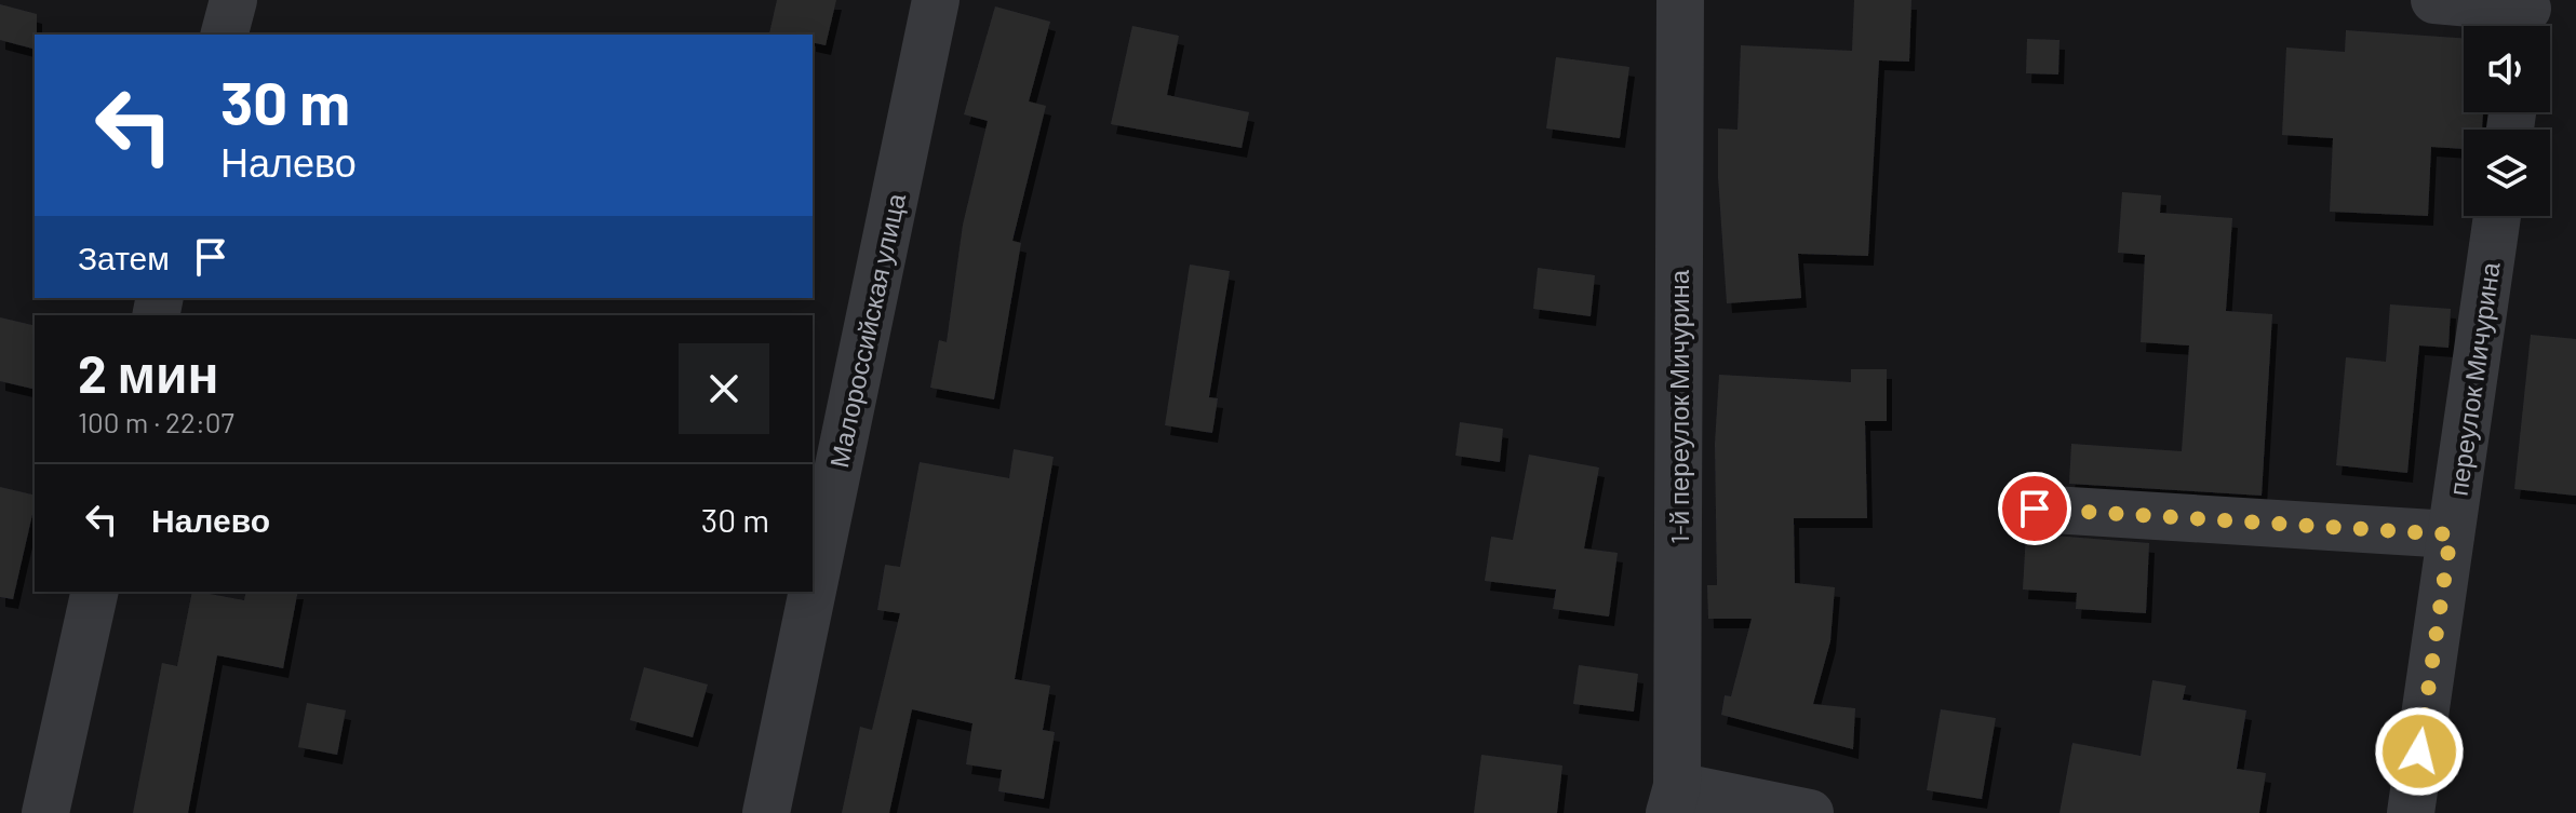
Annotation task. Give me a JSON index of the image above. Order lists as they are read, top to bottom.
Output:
{
  "streets": {
    "street": ["Малороссийская улица", "переулок Мичурина", "1-й переулок Мичурина"]
  },
  "page": {
    "turn": ["30 m", "Налево"],
    "then": "Затем",
    "heading": ["2 мин", "100 m · 22:07"],
    "list": [
      {
        "name": "Налево",
        "value": "30 m"
      }
    ]
  }
}
